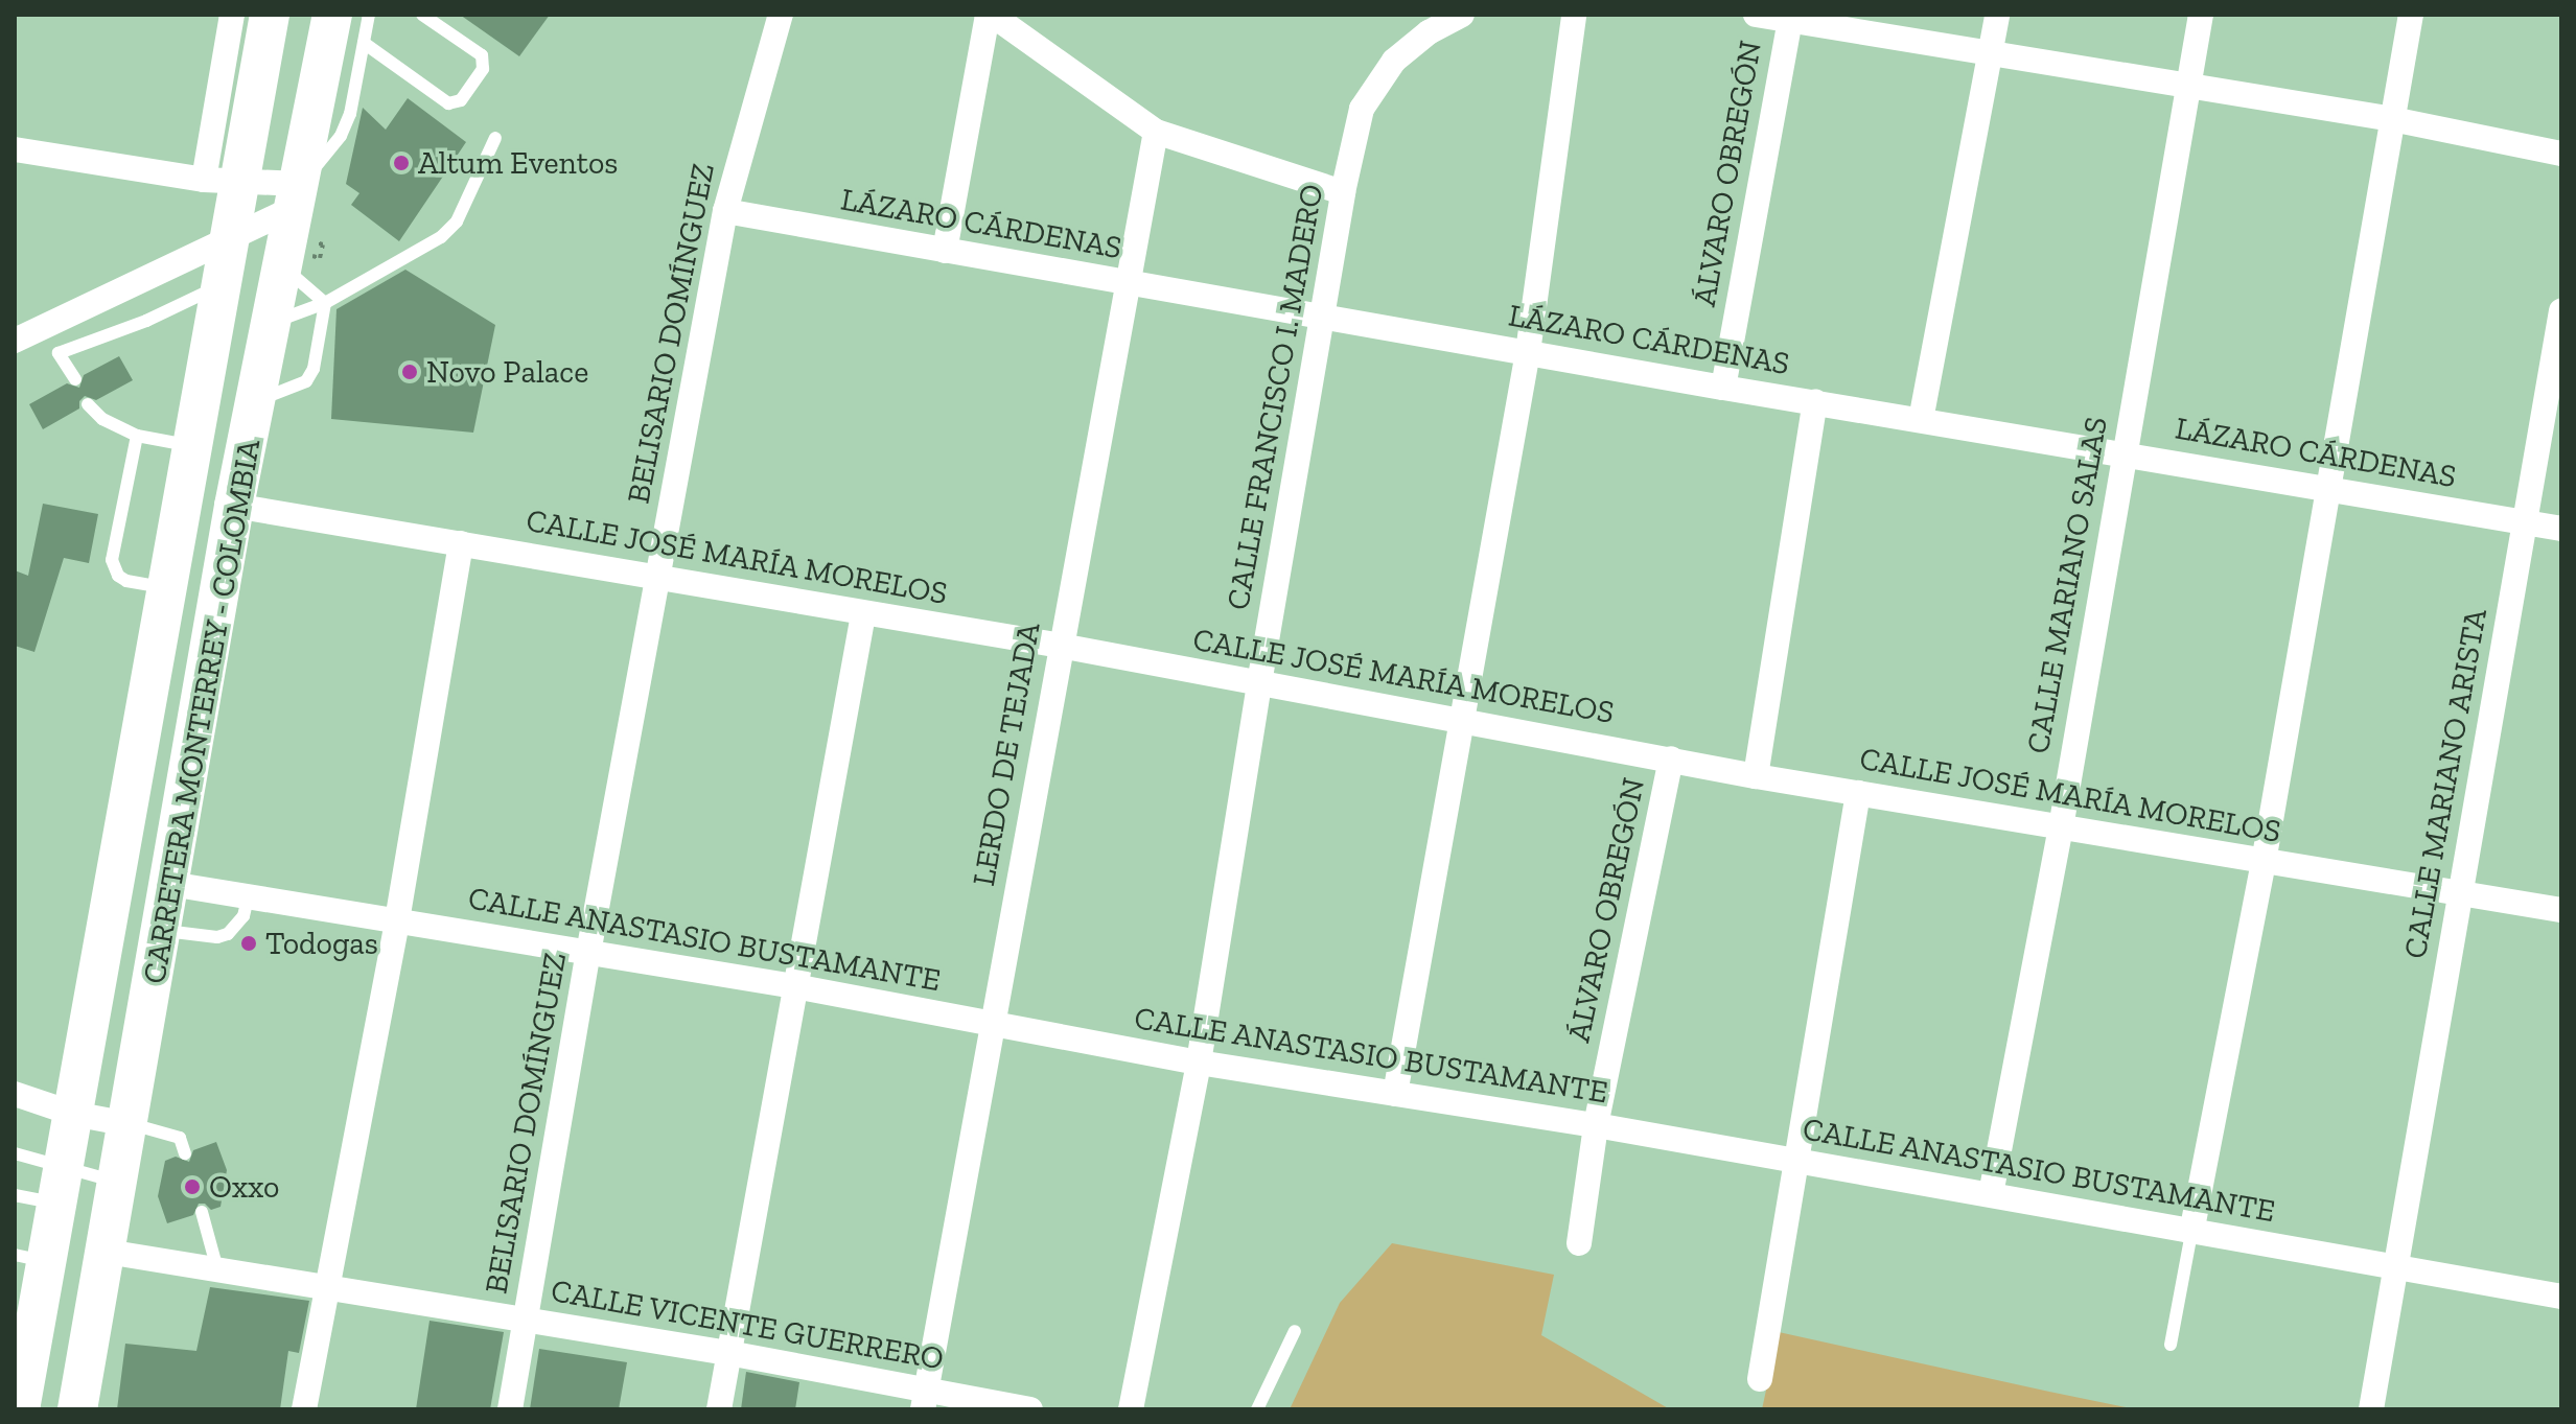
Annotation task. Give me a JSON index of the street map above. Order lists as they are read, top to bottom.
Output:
{
  "streets": {
    "main road": ["CARRETERA MONTERREY - COLOMBIA"],
    "street": [
      "ÁLVARO OBREGÓN",
      "LÁZARO CÁRDENAS",
      "BELISARIO DOMÍNGUEZ",
      "CALLE FRANCISCO I. MADERO",
      "CALLE JOSÉ MARÍA MORELOS",
      "CALLE MARIANO SALAS",
      "LERDO DE TEJADA",
      "CALLE MARIANO ARISTA",
      "CALLE ANASTASIO BUSTAMANTE",
      "CALLE VICENTE GUERRERO"
    ]
  },
  "crossings": [
    ["ÁLVARO OBREGÓN", "LÁZARO CÁRDENAS"],
    ["ÁLVARO OBREGÓN", "CALLE JOSÉ MARÍA MORELOS"],
    ["ÁLVARO OBREGÓN", "CALLE ANASTASIO BUSTAMANTE"],
    ["LÁZARO CÁRDENAS", "BELISARIO DOMÍNGUEZ"],
    ["LÁZARO CÁRDENAS", "CALLE FRANCISCO I. MADERO"],
    ["LÁZARO CÁRDENAS", "CALLE MARIANO SALAS"],
    ["LÁZARO CÁRDENAS", "LERDO DE TEJADA"],
    ["LÁZARO CÁRDENAS", "CALLE MARIANO ARISTA"],
    ["BELISARIO DOMÍNGUEZ", "CALLE JOSÉ MARÍA MORELOS"],
    ["BELISARIO DOMÍNGUEZ", "CALLE ANASTASIO BUSTAMANTE"],
    ["BELISARIO DOMÍNGUEZ", "CALLE VICENTE GUERRERO"],
    ["CALLE FRANCISCO I. MADERO", "CALLE JOSÉ MARÍA MORELOS"],
    ["CALLE FRANCISCO I. MADERO", "CALLE ANASTASIO BUSTAMANTE"],
    ["CALLE JOSÉ MARÍA MORELOS", "CALLE MARIANO SALAS"],
    ["CALLE JOSÉ MARÍA MORELOS", "CARRETERA MONTERREY - COLOMBIA"],
    ["CALLE JOSÉ MARÍA MORELOS", "LERDO DE TEJADA"],
    ["CALLE JOSÉ MARÍA MORELOS", "CALLE MARIANO ARISTA"],
    ["CALLE MARIANO SALAS", "CALLE ANASTASIO BUSTAMANTE"],
    ["CARRETERA MONTERREY - COLOMBIA", "CALLE ANASTASIO BUSTAMANTE"],
    ["CARRETERA MONTERREY - COLOMBIA", "CALLE VICENTE GUERRERO"],
    ["LERDO DE TEJADA", "CALLE ANASTASIO BUSTAMANTE"],
    ["LERDO DE TEJADA", "CALLE VICENTE GUERRERO"],
    ["CALLE MARIANO ARISTA", "CALLE ANASTASIO BUSTAMANTE"]
  ],
  "places": [
    "Altum Eventos",
    "Novo Palace",
    "Todogas",
    "Oxxo"
  ]
}
